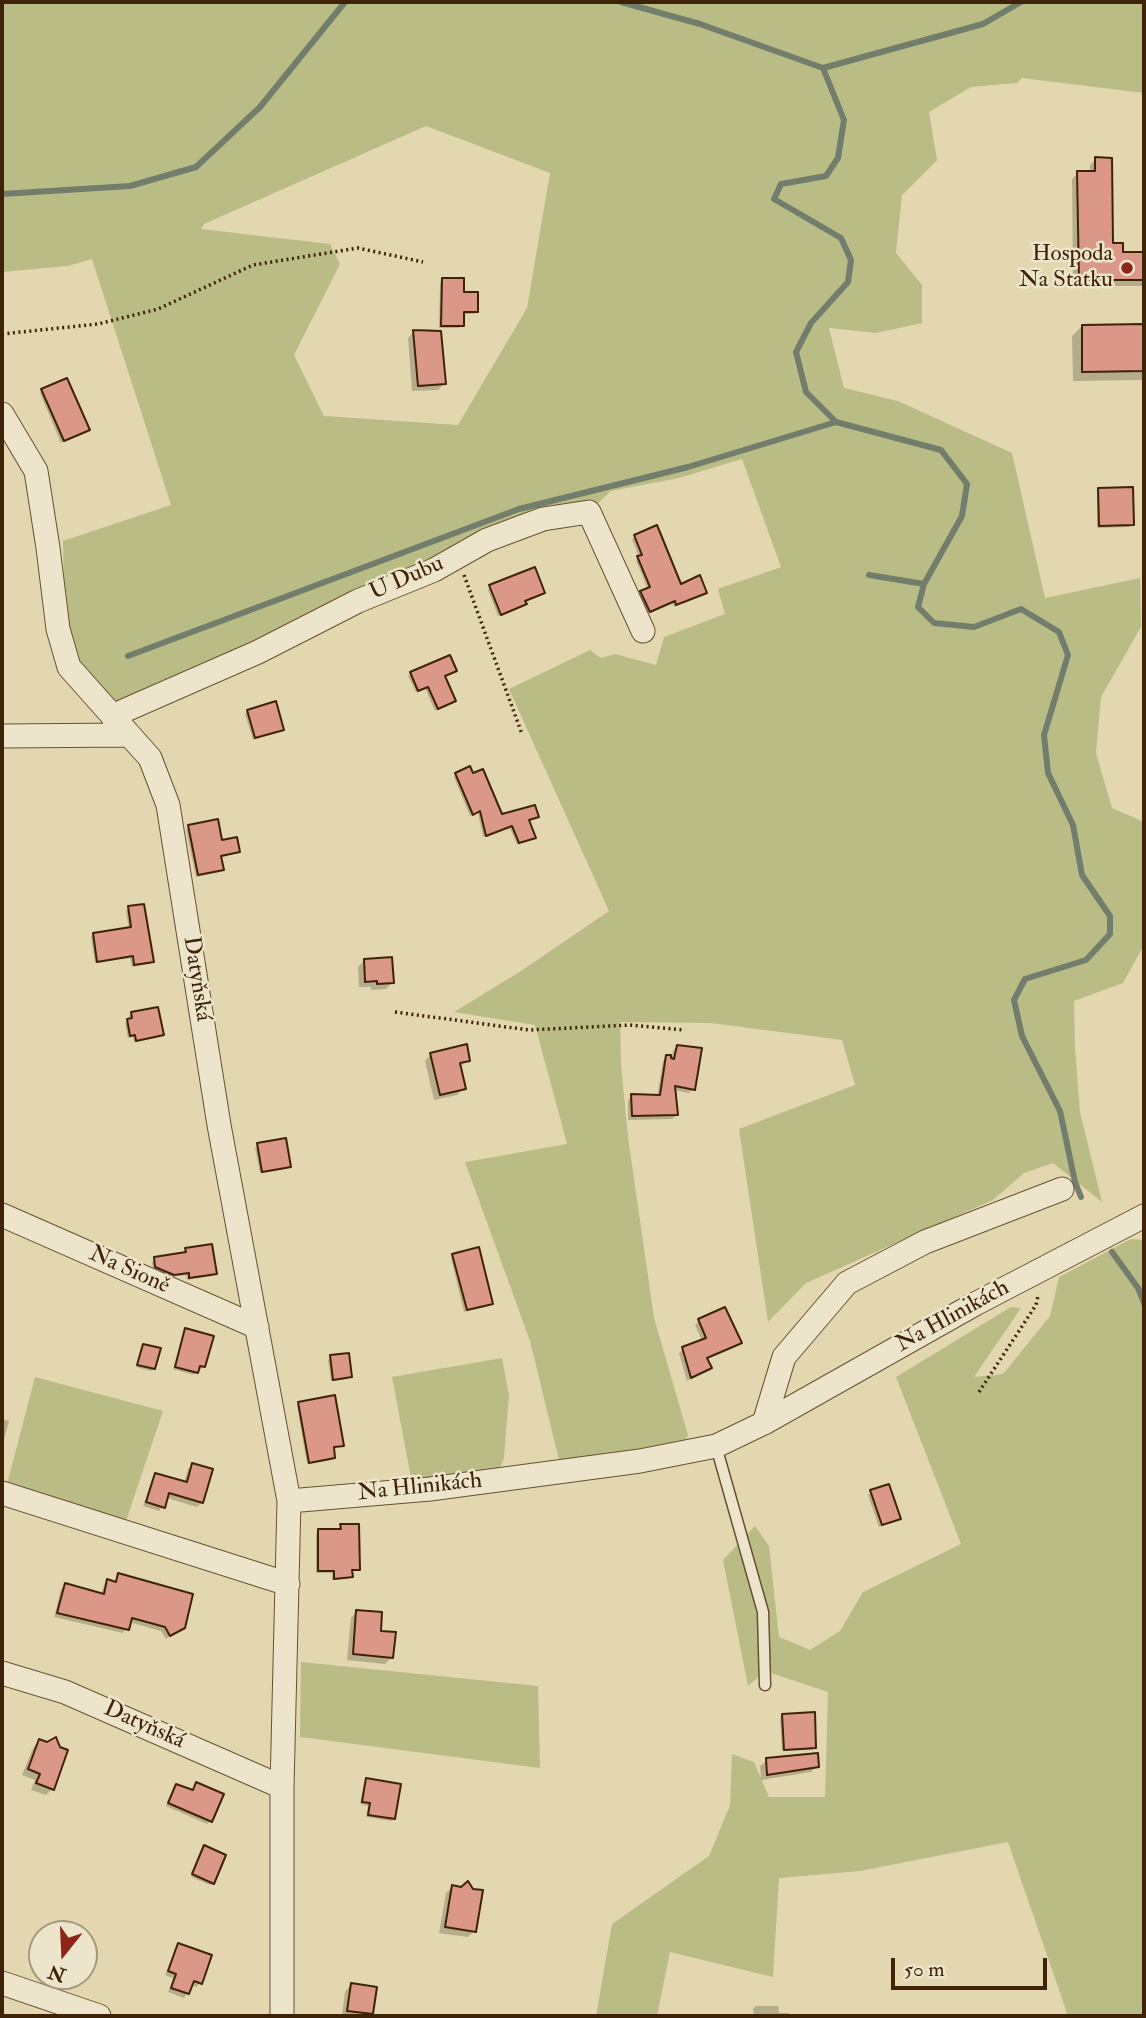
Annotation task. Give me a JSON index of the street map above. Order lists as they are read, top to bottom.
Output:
{
  "streets": {
    "street": [
      "U Dubu",
      "Datyňská",
      "Na Sioně",
      "Na Hlinikách"
    ]
  },
  "crossings": [
    ["U Dubu", "Datyňská"],
    ["Datyňská", "Na Sioně"],
    ["Datyňská", "Na Hlinikách"]
  ],
  "places": ["Hospoda Na Statku"],
  "scale_bar": "50 m",
  "north": "bottom"
}
